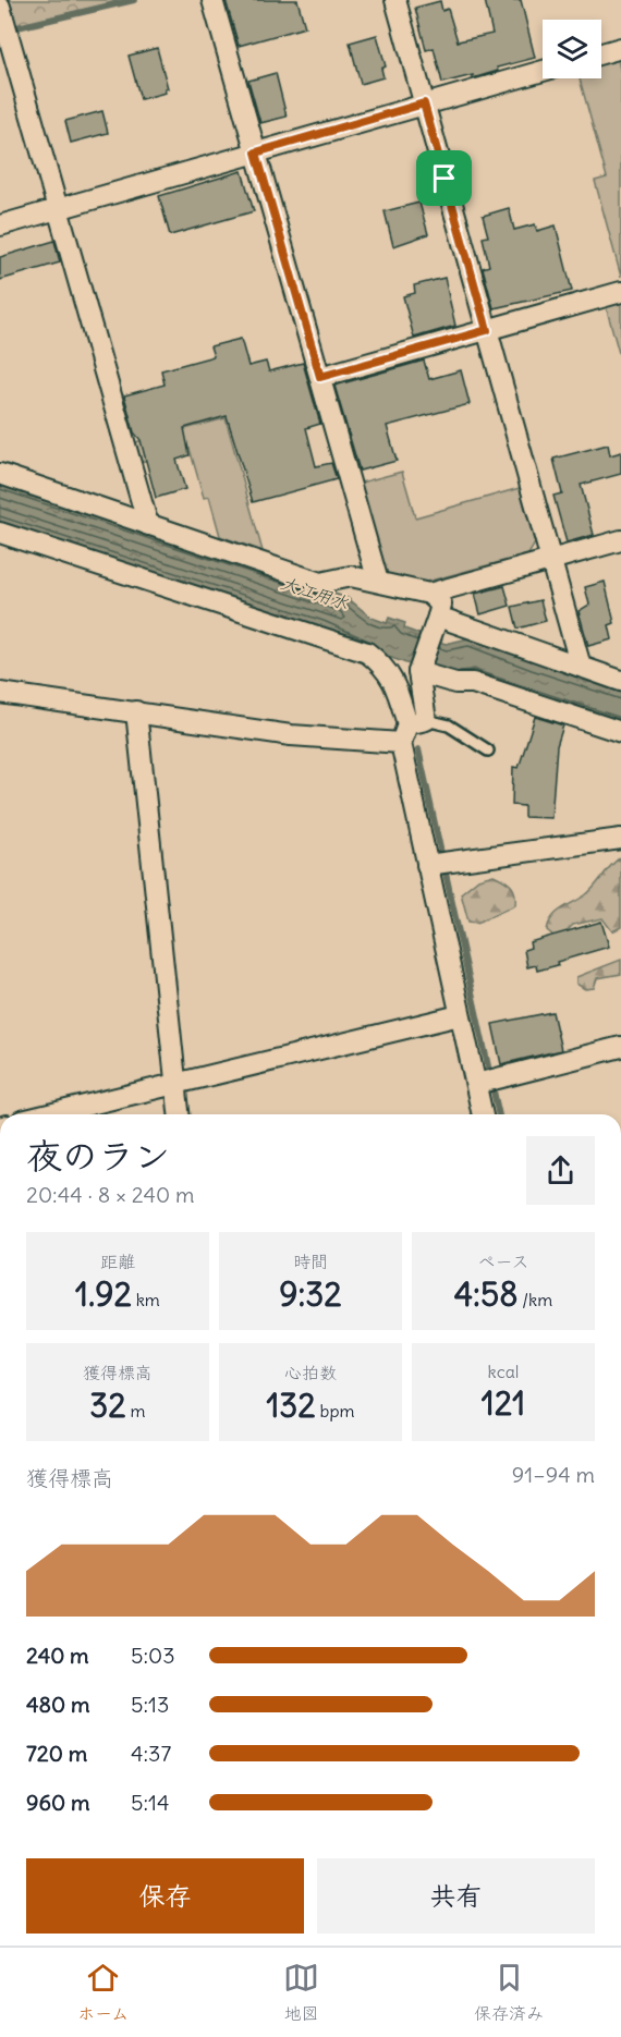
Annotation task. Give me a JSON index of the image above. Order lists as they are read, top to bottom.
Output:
{
  "water": ["大江用水"],
  "page": {
    "heading": ["夜のラン", "20:44 · 8 × 240 m"],
    "stats": [
      ["距離", "1.92 km"],
      ["時間", "9:32"],
      ["ペース", "4:58 /km"],
      ["獲得標高", "32 m"],
      ["心拍数", "132 bpm"],
      ["kcal", "121"]
    ],
    "chart": ["獲得標高", "91–94 m"],
    "list": [
      {
        "name": "240 m",
        "note": "5:03"
      },
      {
        "name": "480 m",
        "note": "5:13"
      },
      {
        "name": "720 m",
        "note": "4:37"
      },
      {
        "name": "960 m",
        "note": "5:14"
      }
    ],
    "buttons": ["保存", "共有"],
    "tabs": ["ホーム", "地図", "保存済み"]
  }
}
